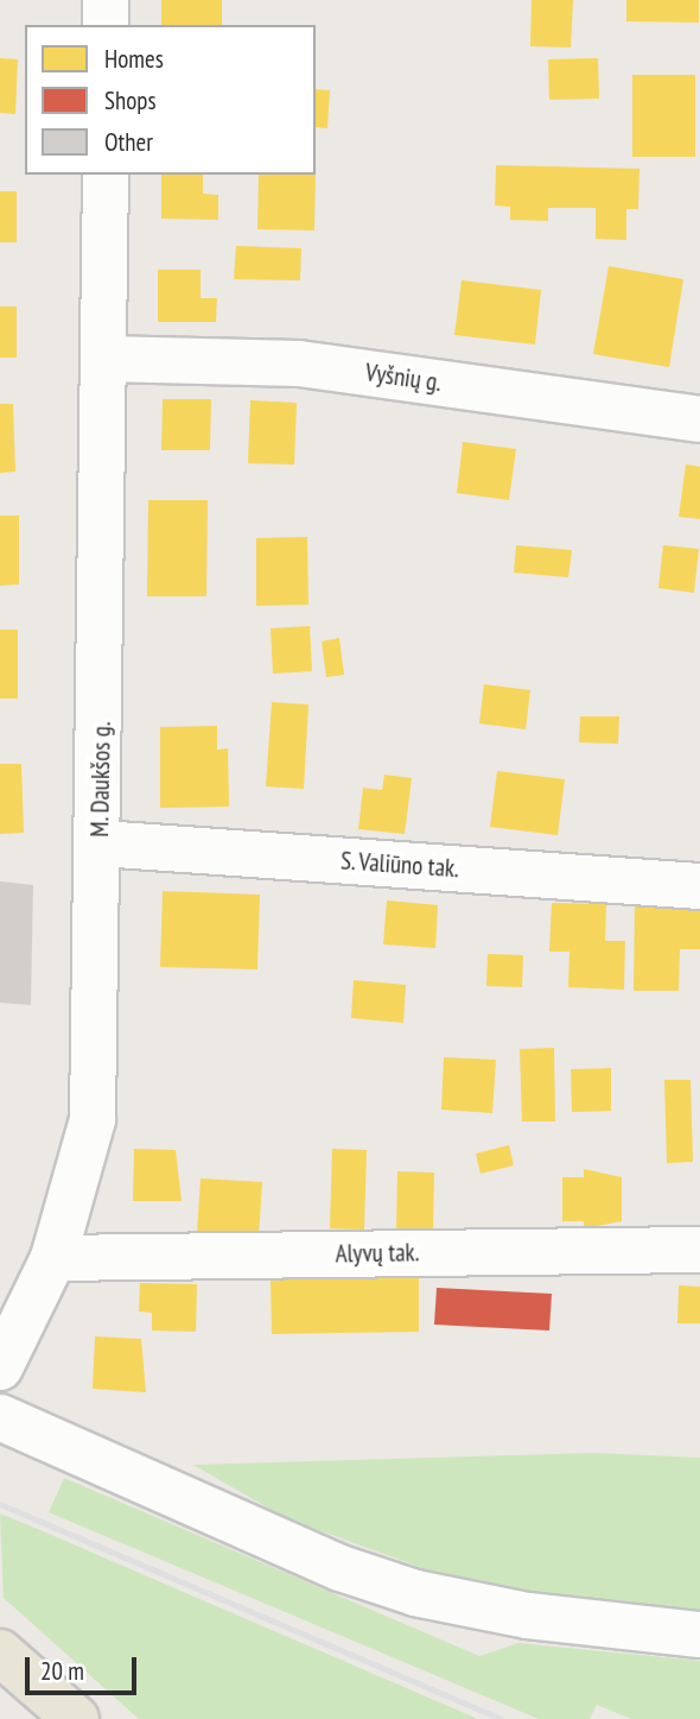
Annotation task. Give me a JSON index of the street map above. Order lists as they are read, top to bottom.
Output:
{
  "streets": {
    "street": [
      "Vyšnių g.",
      "M. Daukšos g.",
      "S. Valiūno tak.",
      "Alyvų tak."
    ]
  },
  "crossings": [
    ["Vyšnių g.", "M. Daukšos g."],
    ["M. Daukšos g.", "S. Valiūno tak."],
    ["M. Daukšos g.", "Alyvų tak."]
  ],
  "legend": ["Homes", "Shops", "Other"],
  "scale_bar": "20 m"
}
